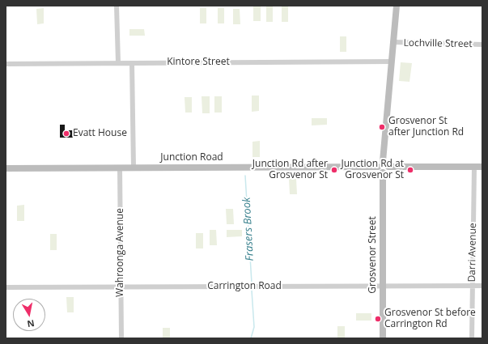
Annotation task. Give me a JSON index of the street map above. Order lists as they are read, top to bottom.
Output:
{
  "streets": {
    "main road": ["Junction Road", "Grosvenor Street"],
    "street": [
      "Lochville Street",
      "Kintore Street",
      "Wahroonga Avenue",
      "Darri Avenue",
      "Carrington Road"
    ]
  },
  "crossings": [
    ["Junction Road", "Wahroonga Avenue"],
    ["Junction Road", "Grosvenor Street"],
    ["Wahroonga Avenue", "Carrington Road"],
    ["Darri Avenue", "Carrington Road"],
    ["Grosvenor Street", "Carrington Road"]
  ],
  "water": ["Frasers Brook"],
  "places": [
    "Grosvenor St after Junction Rd",
    "Evatt House",
    "Junction Rd after Grosvenor St",
    "Junction Rd at Grosvenor St",
    "Grosvenor St before Carrington Rd"
  ],
  "north": "bottom"
}
